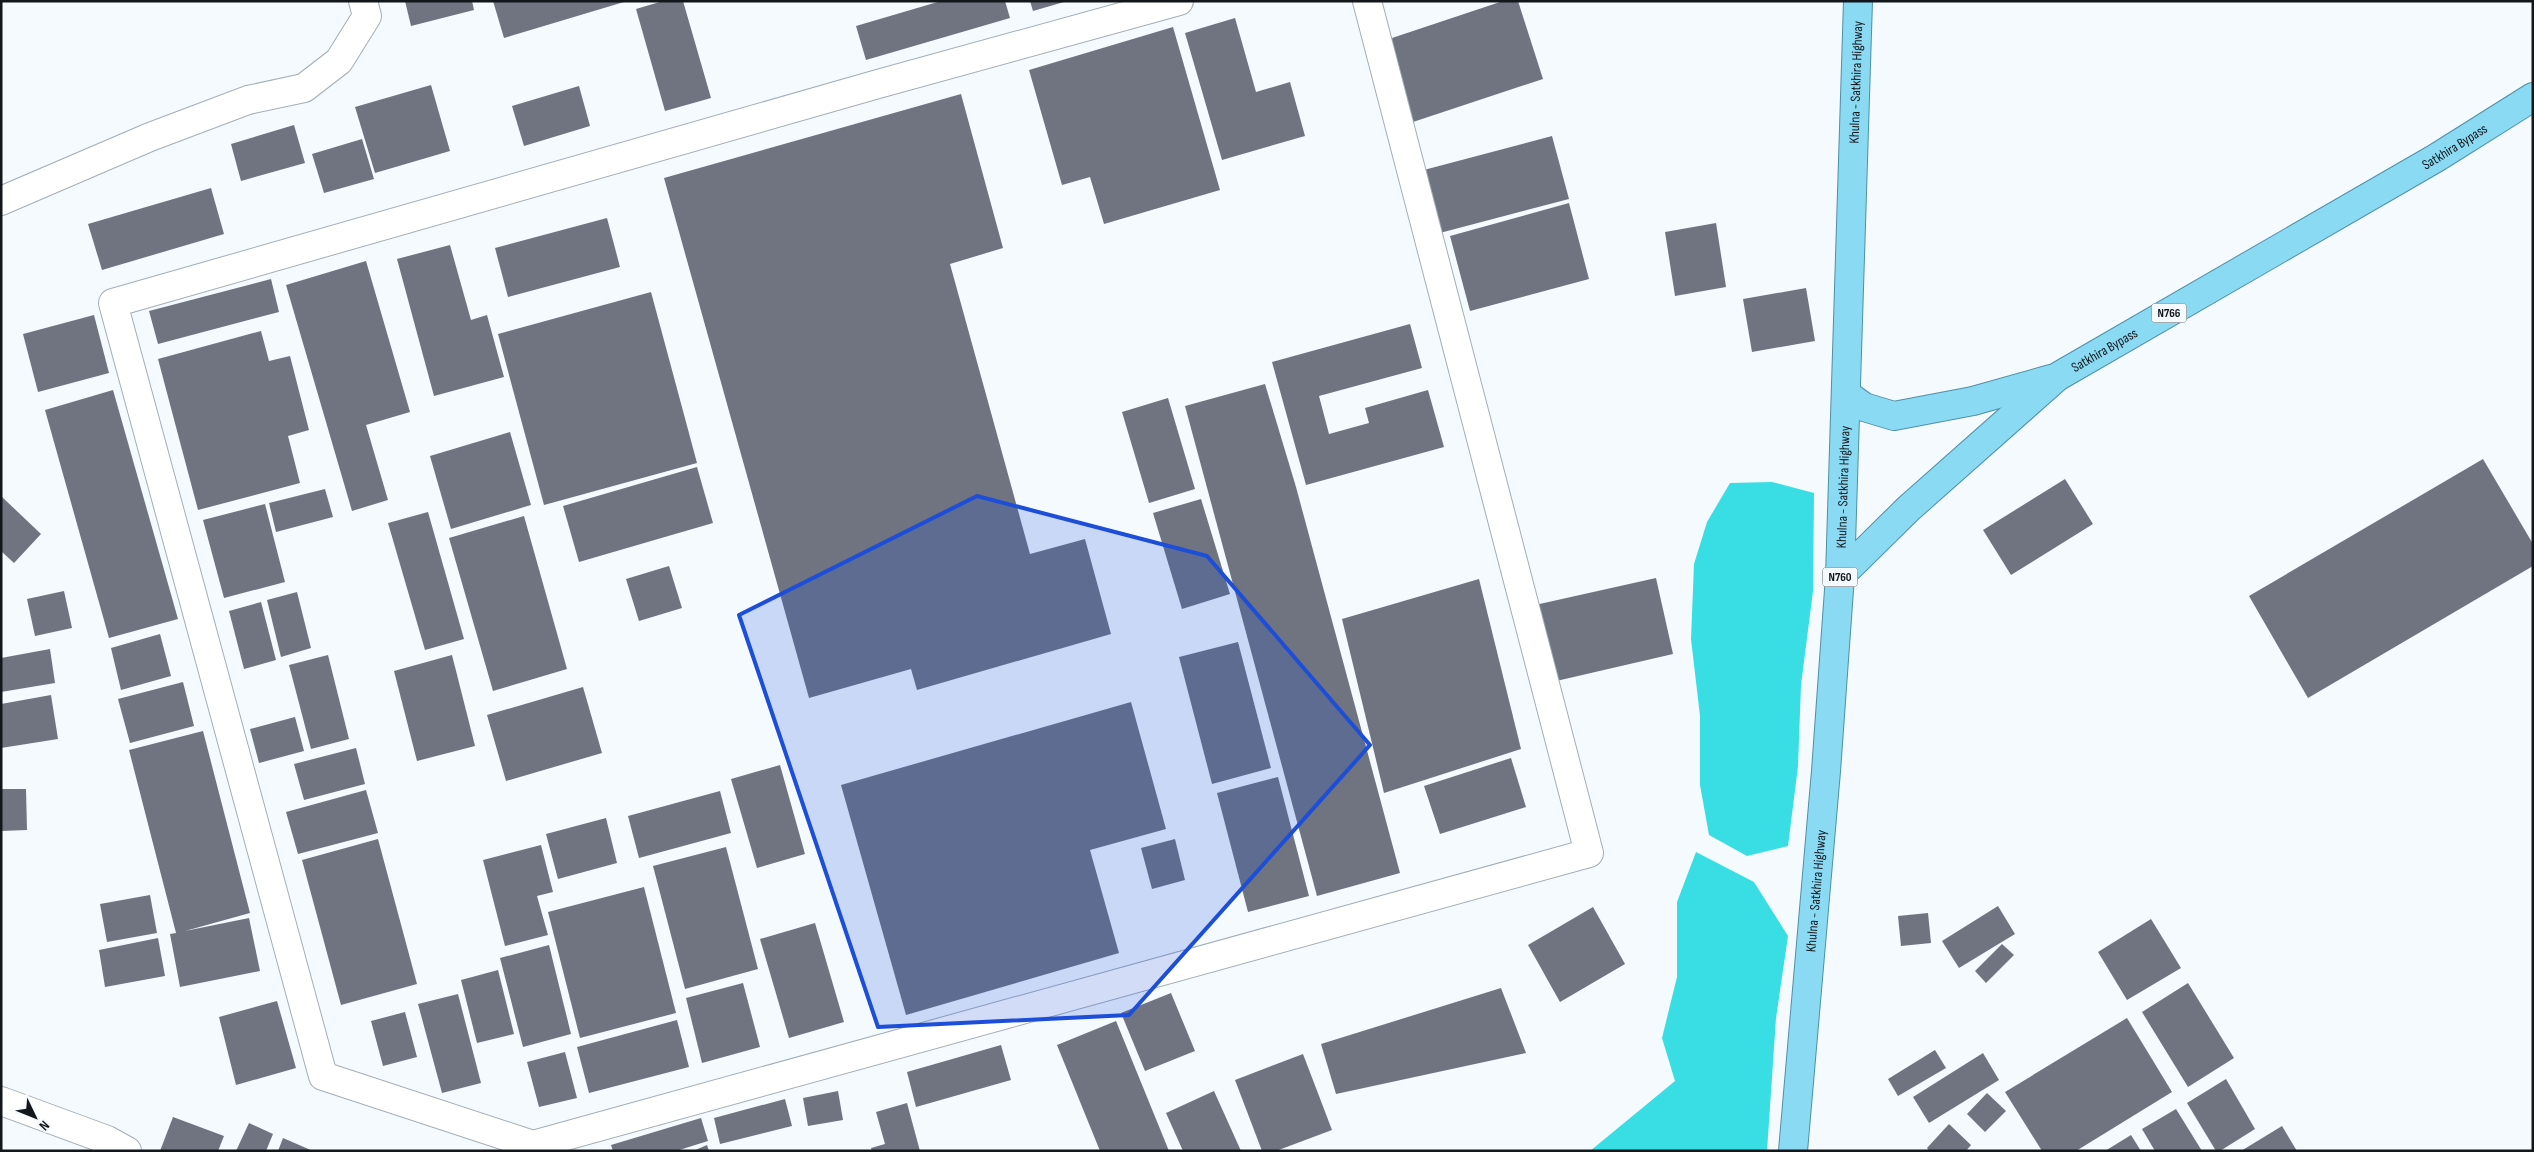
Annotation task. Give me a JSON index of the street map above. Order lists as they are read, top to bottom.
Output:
{
  "streets": {
    "highway": [
      "Khulna - Satkhira Highway",
      "Satkhira Bypass",
      "N766",
      "N760"
    ]
  },
  "crossings": [
    ["Khulna - Satkhira Highway", "Satkhira Bypass"]
  ],
  "north": "bottom right"
}
